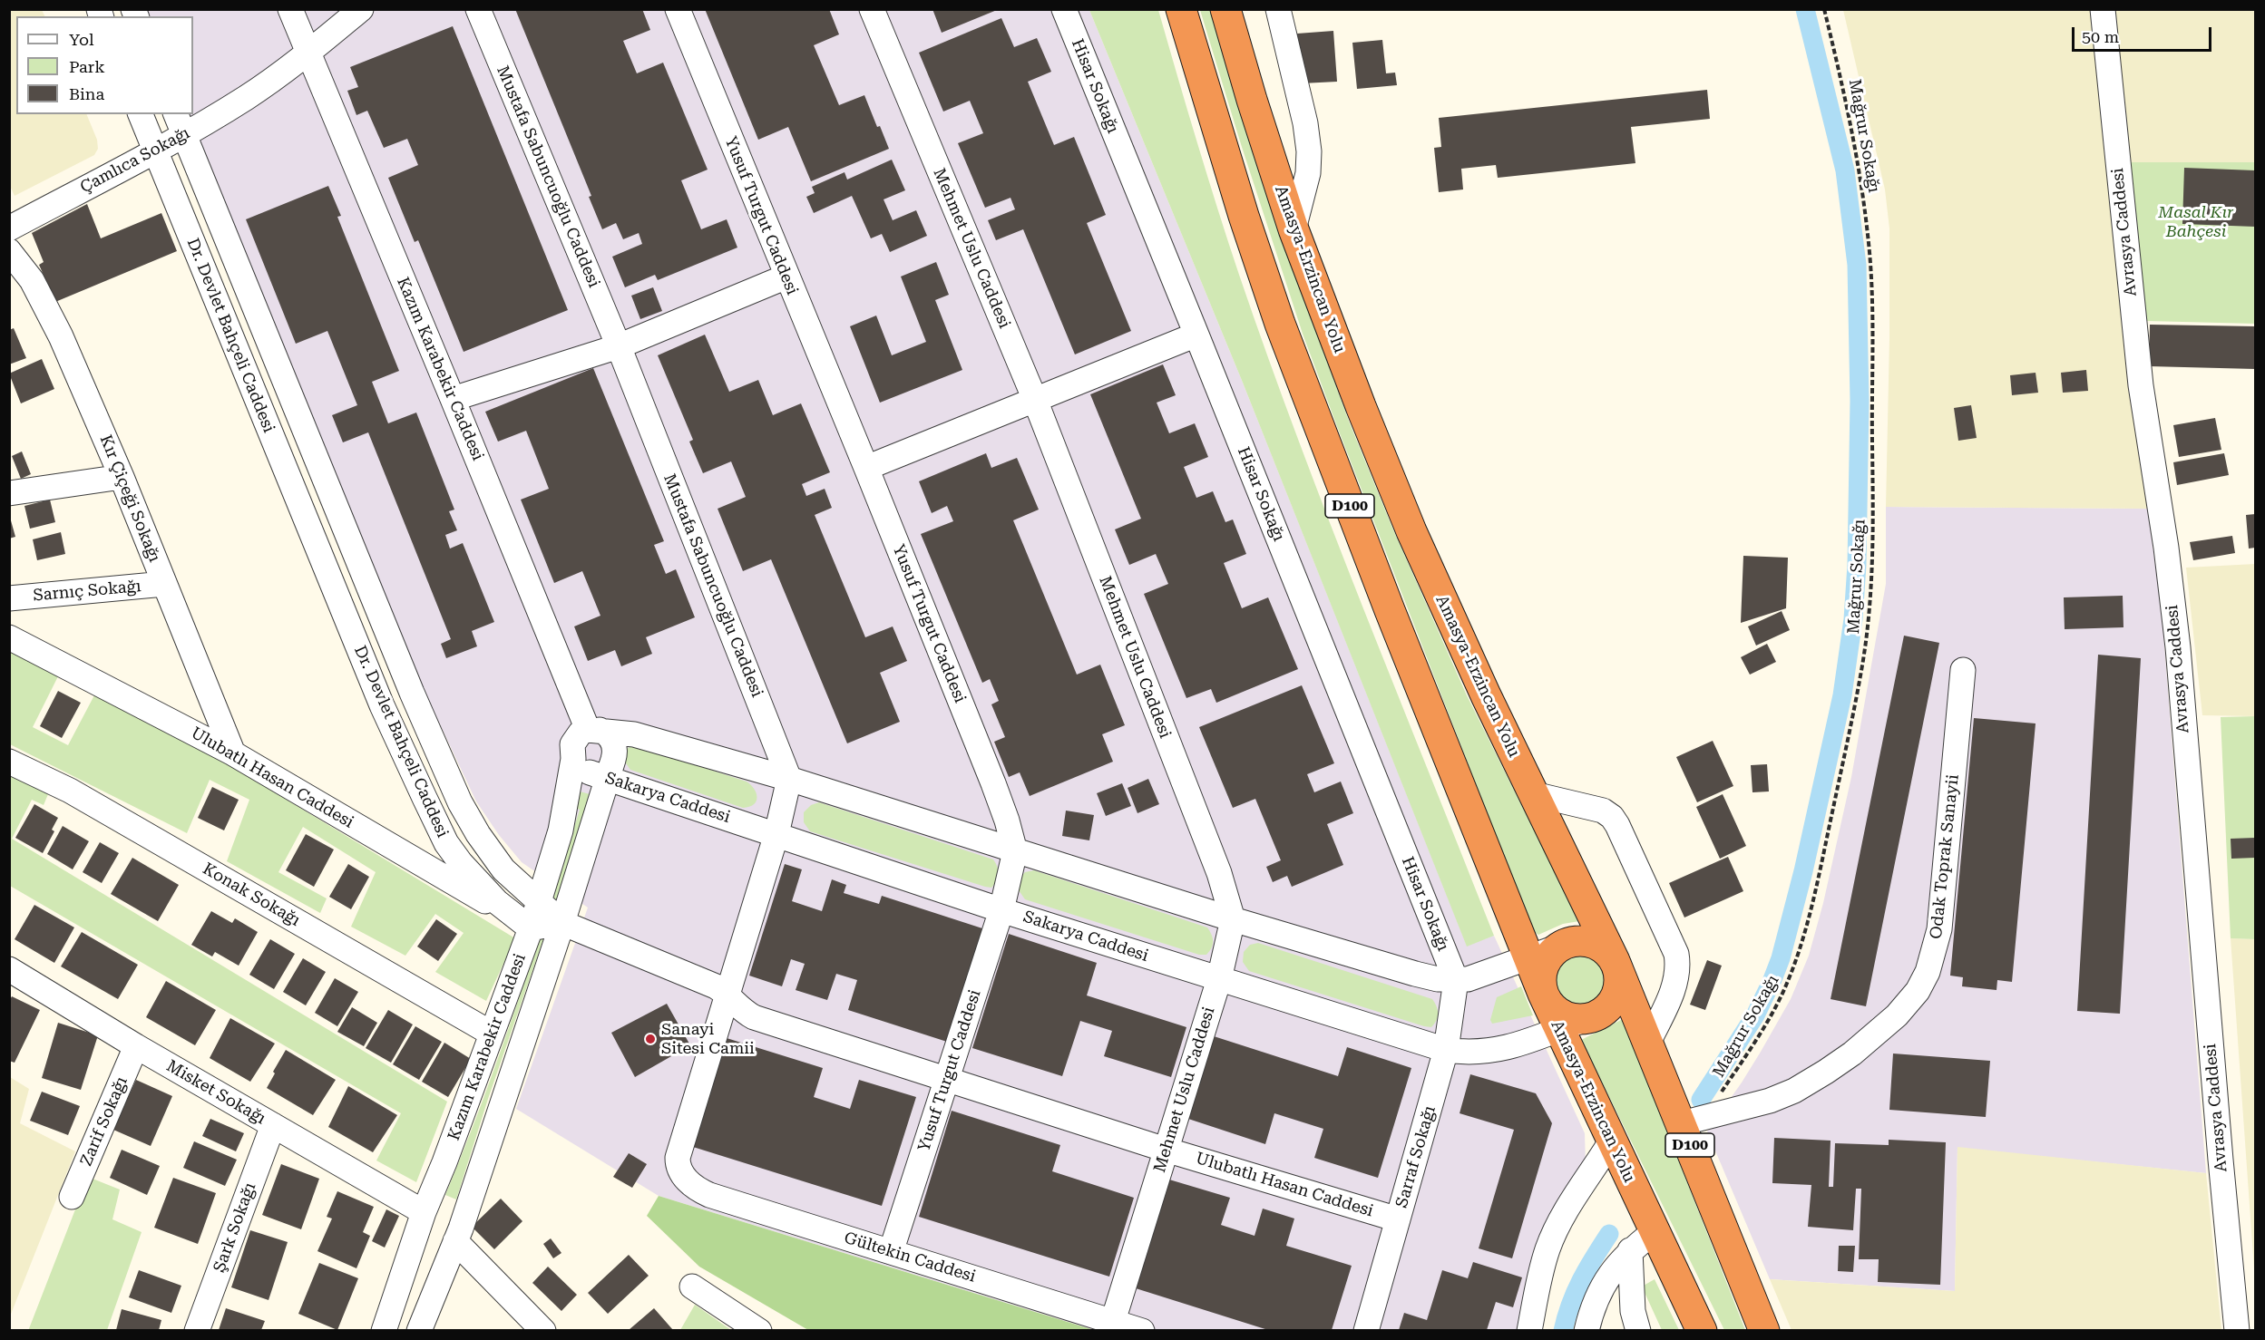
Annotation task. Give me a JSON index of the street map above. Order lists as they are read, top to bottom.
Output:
{
  "streets": {
    "highway": ["Amasya-Erzincan Yolu", "D100"],
    "street": [
      "Hisar Sokağı",
      "Çamlıca Sokağı",
      "Mustafa Sabuncuoğlu Caddesi",
      "Yusuf Turgut Caddesi",
      "Avrasya Caddesi",
      "Mehmet Uslu Caddesi",
      "Dr. Devlet Bahçeli Caddesi",
      "Kazım Karabekir Caddesi",
      "Kır Çiçeği Sokağı",
      "Sarnıç Sokağı",
      "Ulubatlı Hasan Caddesi",
      "Sakarya Caddesi",
      "Odak Toprak Sanayii",
      "Konak Sokağı",
      "Misket Sokağı",
      "Zarif Sokağı",
      "Sarraf Sokağı",
      "Şark Sokağı",
      "Gültekin Caddesi"
    ],
    "path": ["Mağrur Sokağı"]
  },
  "crossings": [
    ["Hisar Sokağı", "Sarraf Sokağı"],
    ["Mağrur Sokağı", "Amasya-Erzincan Yolu"],
    ["Mağrur Sokağı", "Odak Toprak Sanayii"],
    ["Çamlıca Sokağı", "Dr. Devlet Bahçeli Caddesi"],
    ["Çamlıca Sokağı", "Kazım Karabekir Caddesi"],
    ["Yusuf Turgut Caddesi", "Ulubatlı Hasan Caddesi"],
    ["Yusuf Turgut Caddesi", "Sakarya Caddesi"],
    ["Yusuf Turgut Caddesi", "Gültekin Caddesi"],
    ["Mehmet Uslu Caddesi", "Ulubatlı Hasan Caddesi"],
    ["Mehmet Uslu Caddesi", "Sakarya Caddesi"],
    ["Mehmet Uslu Caddesi", "Gültekin Caddesi"],
    ["Amasya-Erzincan Yolu", "D100"],
    ["Amasya-Erzincan Yolu", "Sakarya Caddesi"],
    ["Amasya-Erzincan Yolu", "Odak Toprak Sanayii"],
    ["Dr. Devlet Bahçeli Caddesi", "Kazım Karabekir Caddesi"],
    ["Dr. Devlet Bahçeli Caddesi", "Ulubatlı Hasan Caddesi"],
    ["Kazım Karabekir Caddesi", "Ulubatlı Hasan Caddesi"],
    ["Kazım Karabekir Caddesi", "Sakarya Caddesi"],
    ["Kazım Karabekir Caddesi", "Konak Sokağı"],
    ["Kazım Karabekir Caddesi", "Misket Sokağı"],
    ["Kır Çiçeği Sokağı", "Sarnıç Sokağı"],
    ["Kır Çiçeği Sokağı", "Ulubatlı Hasan Caddesi"],
    ["D100", "Sakarya Caddesi"],
    ["Ulubatlı Hasan Caddesi", "Sarraf Sokağı"],
    ["Ulubatlı Hasan Caddesi", "Gültekin Caddesi"],
    ["Sakarya Caddesi", "Sarraf Sokağı"],
    ["Misket Sokağı", "Zarif Sokağı"],
    ["Misket Sokağı", "Şark Sokağı"]
  ],
  "parks": ["Masal Kır Bahçesi"],
  "places": ["Sanayi Sitesi Camii"],
  "legend": ["Yol", "Park", "Bina"],
  "scale_bar": "50 m"
}
